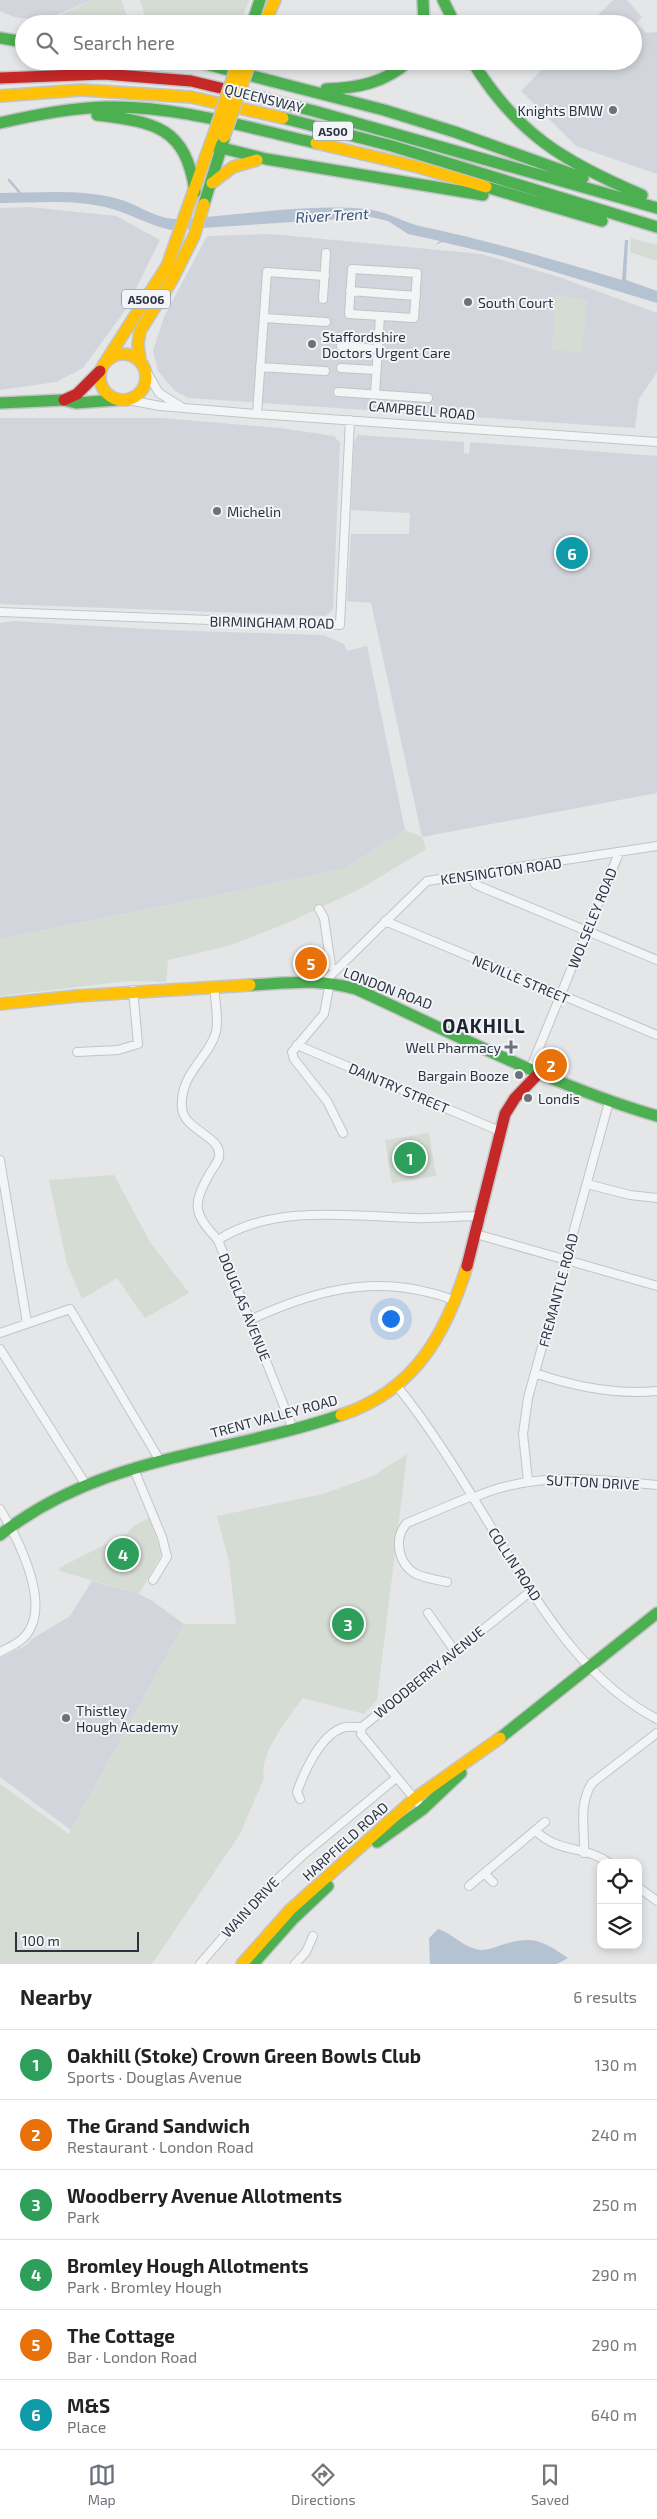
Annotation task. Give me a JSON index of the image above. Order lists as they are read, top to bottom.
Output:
{
  "streets": {
    "main road": [
      "QUEENSWAY",
      "A500",
      "A5006",
      "LONDON ROAD",
      "TRENT VALLEY ROAD",
      "HARPFIELD ROAD"
    ],
    "street": [
      "CAMPBELL ROAD",
      "BIRMINGHAM ROAD",
      "KENSINGTON ROAD",
      "WOLSELEY ROAD",
      "NEVILLE STREET",
      "DAINTRY STREET",
      "FREMANTLE ROAD",
      "DOUGLAS AVENUE",
      "SUTTON DRIVE",
      "COLLIN ROAD",
      "WOODBERRY AVENUE",
      "WAIN DRIVE"
    ]
  },
  "crossings": [
    ["A5006", "CAMPBELL ROAD"],
    ["CAMPBELL ROAD", "BIRMINGHAM ROAD"],
    ["KENSINGTON ROAD", "WOLSELEY ROAD"],
    ["KENSINGTON ROAD", "NEVILLE STREET"],
    ["KENSINGTON ROAD", "LONDON ROAD"],
    ["WOLSELEY ROAD", "NEVILLE STREET"],
    ["WOLSELEY ROAD", "LONDON ROAD"],
    ["WOLSELEY ROAD", "TRENT VALLEY ROAD"],
    ["LONDON ROAD", "FREMANTLE ROAD"],
    ["LONDON ROAD", "TRENT VALLEY ROAD"],
    ["DAINTRY STREET", "TRENT VALLEY ROAD"],
    ["FREMANTLE ROAD", "SUTTON DRIVE"],
    ["DOUGLAS AVENUE", "TRENT VALLEY ROAD"],
    ["TRENT VALLEY ROAD", "COLLIN ROAD"],
    ["SUTTON DRIVE", "COLLIN ROAD"],
    ["COLLIN ROAD", "WOODBERRY AVENUE"],
    ["COLLIN ROAD", "HARPFIELD ROAD"],
    ["WOODBERRY AVENUE", "HARPFIELD ROAD"],
    ["WOODBERRY AVENUE", "WAIN DRIVE"]
  ],
  "districts": ["OAKHILL"],
  "water": ["River Trent"],
  "places": {
    "other": [
      "Knights BMW",
      "South Court",
      "Staffordshire Doctors Urgent Care",
      "Michelin",
      "Bargain Booze",
      "Londis",
      "Thistley Hough Academy"
    ],
    "health": ["Well Pharmacy"]
  },
  "scale_bar": "100 m",
  "page": {
    "search": "Search here",
    "pins": [
      "6",
      "5",
      "2",
      "1",
      "4",
      "3"
    ],
    "scale": "100 m",
    "heading": ["Nearby", "6 results"],
    "list": [
      {
        "mark": "1",
        "name": "Oakhill (Stoke) Crown Green Bowls Club",
        "note": "Sports · Douglas Avenue",
        "value": "130 m"
      },
      {
        "mark": "2",
        "name": "The Grand Sandwich",
        "note": "Restaurant · London Road",
        "value": "240 m"
      },
      {
        "mark": "3",
        "name": "Woodberry Avenue Allotments",
        "note": "Park",
        "value": "250 m"
      },
      {
        "mark": "4",
        "name": "Bromley Hough Allotments",
        "note": "Park · Bromley Hough",
        "value": "290 m"
      },
      {
        "mark": "5",
        "name": "The Cottage",
        "note": "Bar · London Road",
        "value": "290 m"
      },
      {
        "mark": "6",
        "name": "M&S",
        "note": "Place",
        "value": "640 m"
      }
    ],
    "nav": ["Map", "Directions", "Saved"]
  }
}
